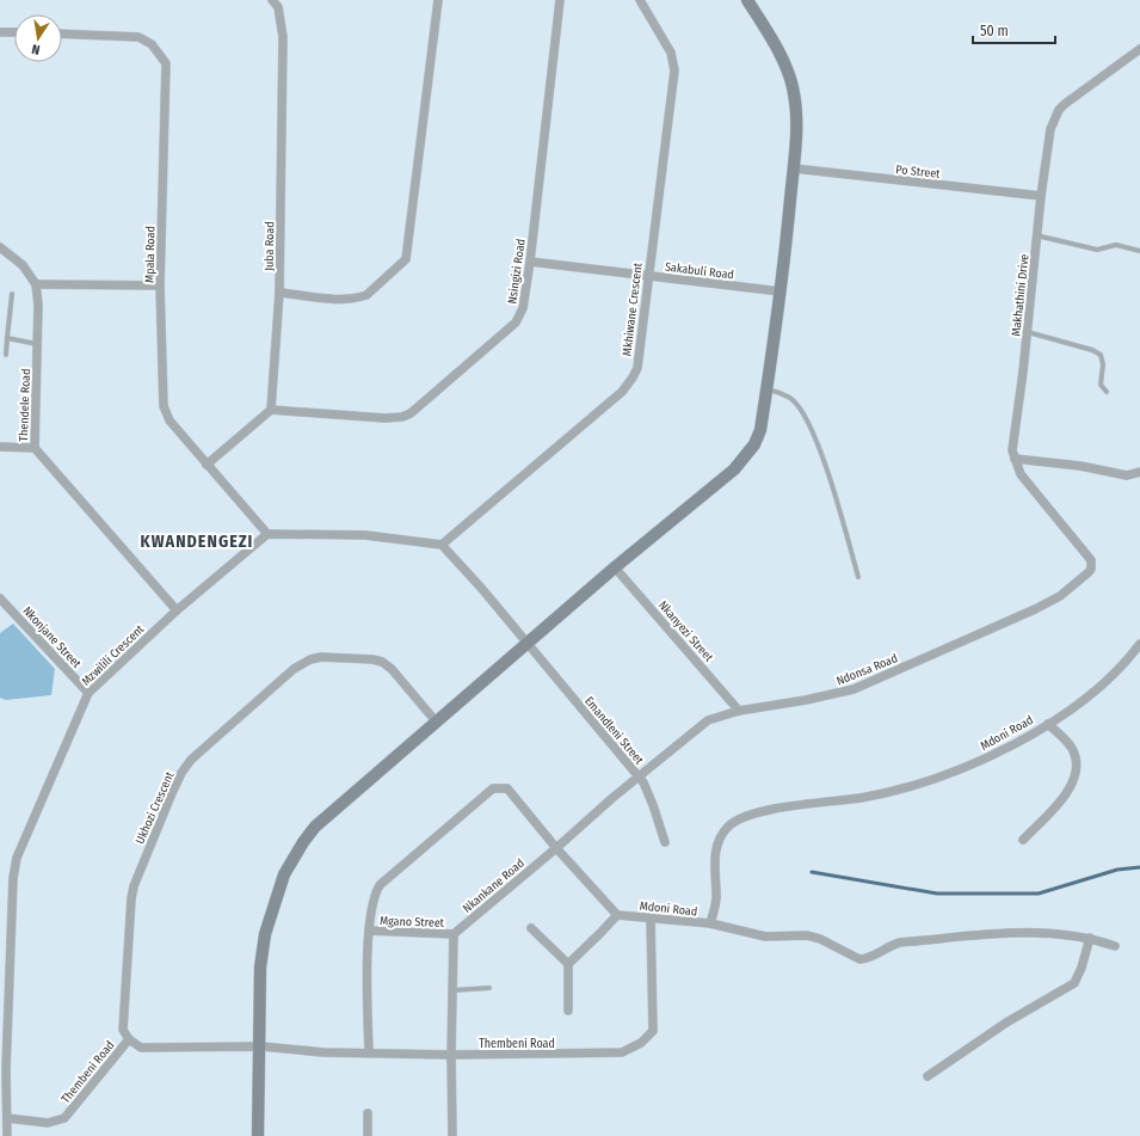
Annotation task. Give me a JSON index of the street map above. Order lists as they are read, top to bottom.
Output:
{
  "streets": {
    "street": [
      "Po Street",
      "Juba Road",
      "Mpala Road",
      "Sakabuli Road",
      "Nsingizi Road",
      "Makhathini Drive",
      "Mkhiwane Crescent",
      "Thendele Road",
      "Nkanyezi Street",
      "Nkonjane Street",
      "Mzwilili Crescent",
      "Ndonsa Road",
      "Emandleni Street",
      "Mdoni Road",
      "Ukhozi Crescent",
      "Nkankane Road",
      "Mgano Street",
      "Thembeni Road"
    ]
  },
  "crossings": [
    ["Po Street", "Makhathini Drive"],
    ["Juba Road", "Nsingizi Road"],
    ["Mpala Road", "Mzwilili Crescent"],
    ["Sakabuli Road", "Nsingizi Road"],
    ["Sakabuli Road", "Mkhiwane Crescent"],
    ["Makhathini Drive", "Ndonsa Road"],
    ["Thendele Road", "Mzwilili Crescent"],
    ["Nkanyezi Street", "Ndonsa Road"],
    ["Nkonjane Street", "Mzwilili Crescent"],
    ["Mzwilili Crescent", "Thembeni Road"],
    ["Ndonsa Road", "Emandleni Street"],
    ["Ndonsa Road", "Nkankane Road"],
    ["Emandleni Street", "Nkankane Road"],
    ["Mdoni Road", "Thembeni Road"],
    ["Ukhozi Crescent", "Thembeni Road"],
    ["Nkankane Road", "Mgano Street"]
  ],
  "districts": ["KWANDENGEZI"],
  "scale_bar": "50 m",
  "north": "bottom"
}
